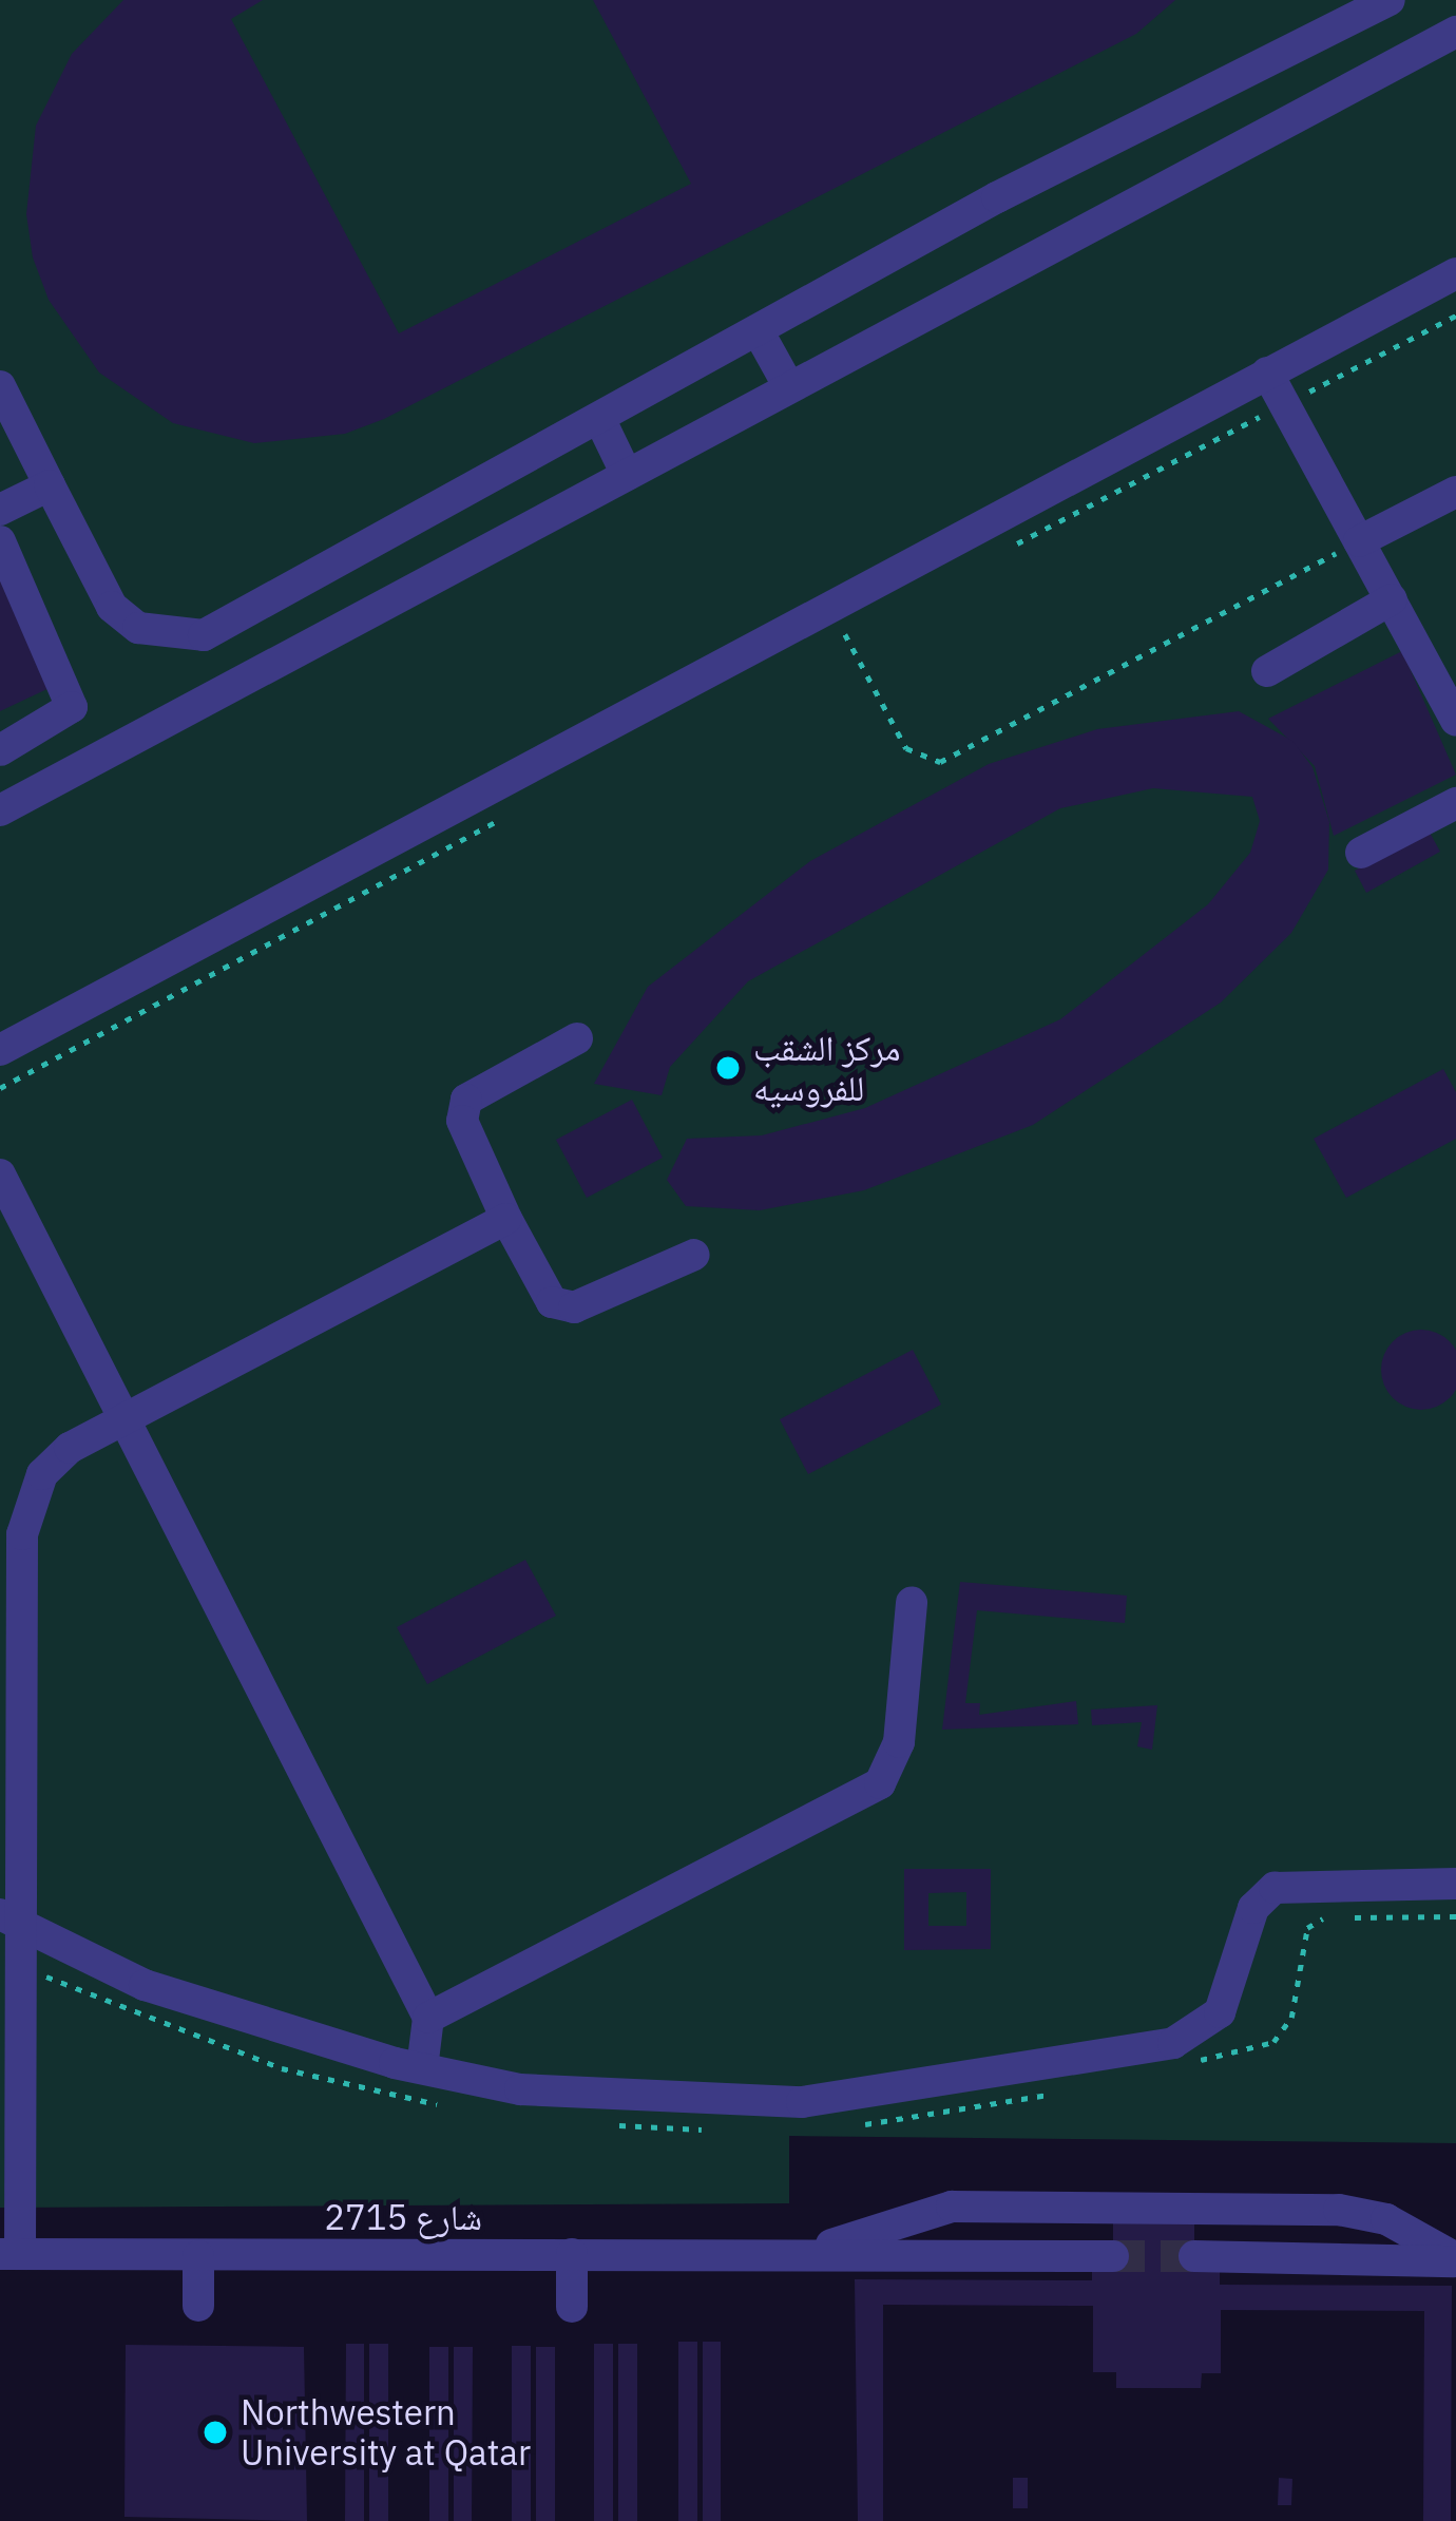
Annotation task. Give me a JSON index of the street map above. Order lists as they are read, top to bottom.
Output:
{
  "streets": {
    "street": ["شارع 2715"]
  },
  "places": ["مركز الشقب للفروسيه", "Northwestern University at Qatar"]
}
